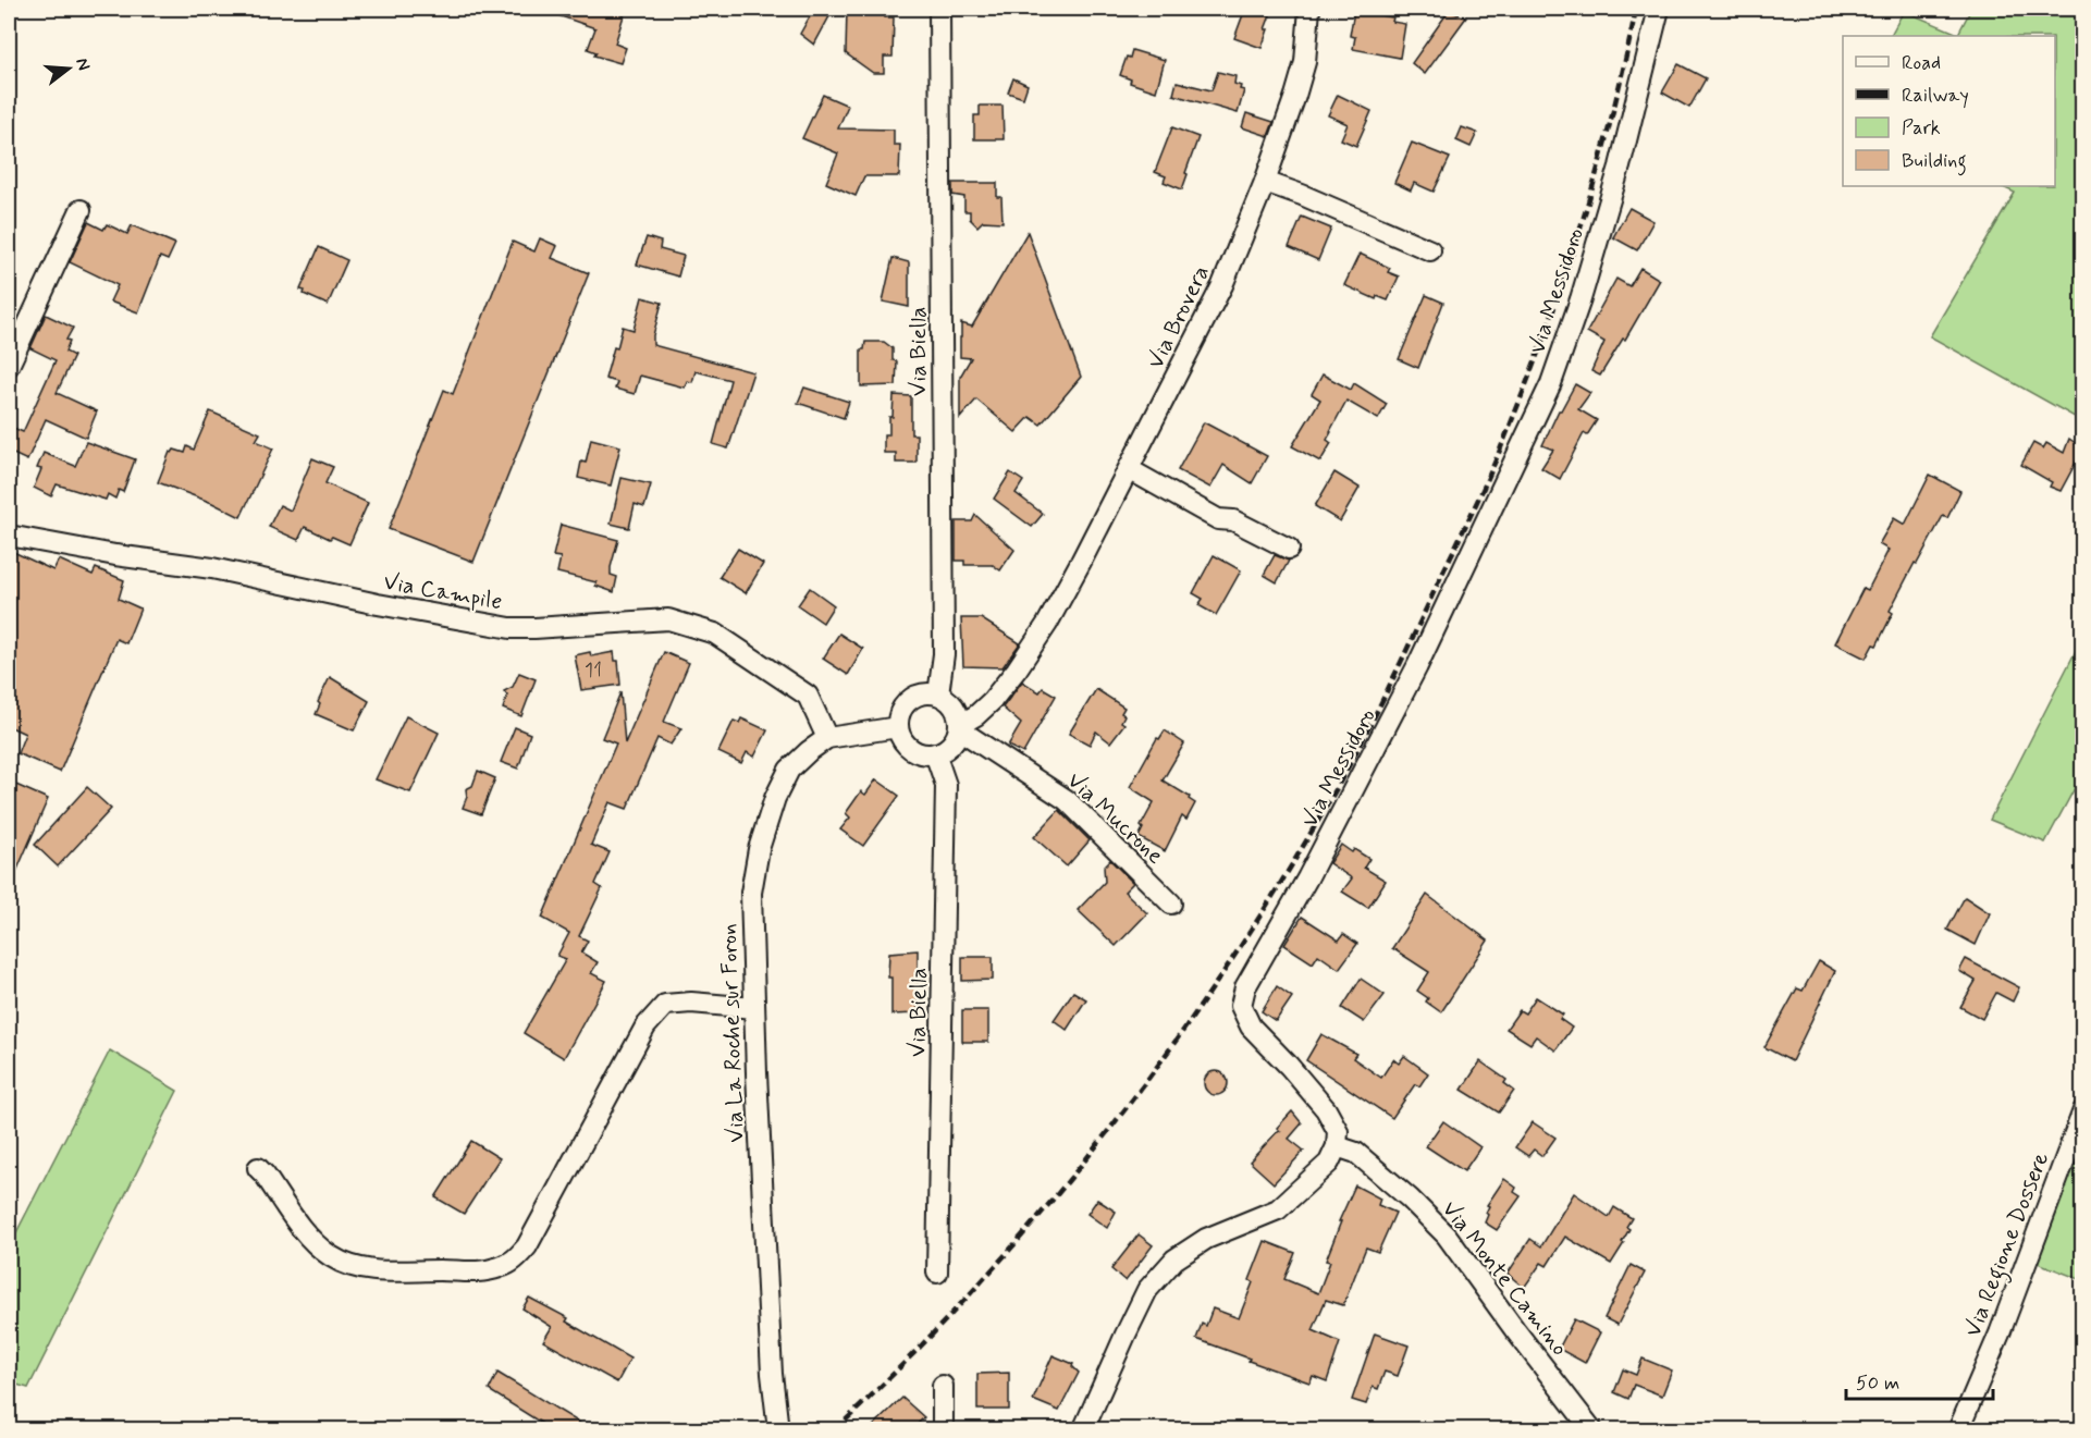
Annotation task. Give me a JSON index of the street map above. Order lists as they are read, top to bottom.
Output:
{
  "streets": {
    "street": [
      "Via Messidoro",
      "Via Brovera",
      "Via Biella",
      "Via Campile",
      "Via Mucrone",
      "Via La Roche sur Foron",
      "Via Regione Dossere",
      "Via Monte Camino"
    ]
  },
  "crossings": [
    ["Via Messidoro", "Via Monte Camino"],
    ["Via Brovera", "Via Biella"],
    ["Via Brovera", "Via Mucrone"],
    ["Via Biella", "Via Mucrone"],
    ["Via Campile", "Via La Roche sur Foron"]
  ],
  "house_numbers": ["11"],
  "legend": [
    "Road",
    "Railway",
    "Park",
    "Building"
  ],
  "scale_bar": "50 m",
  "north": "right"
}
